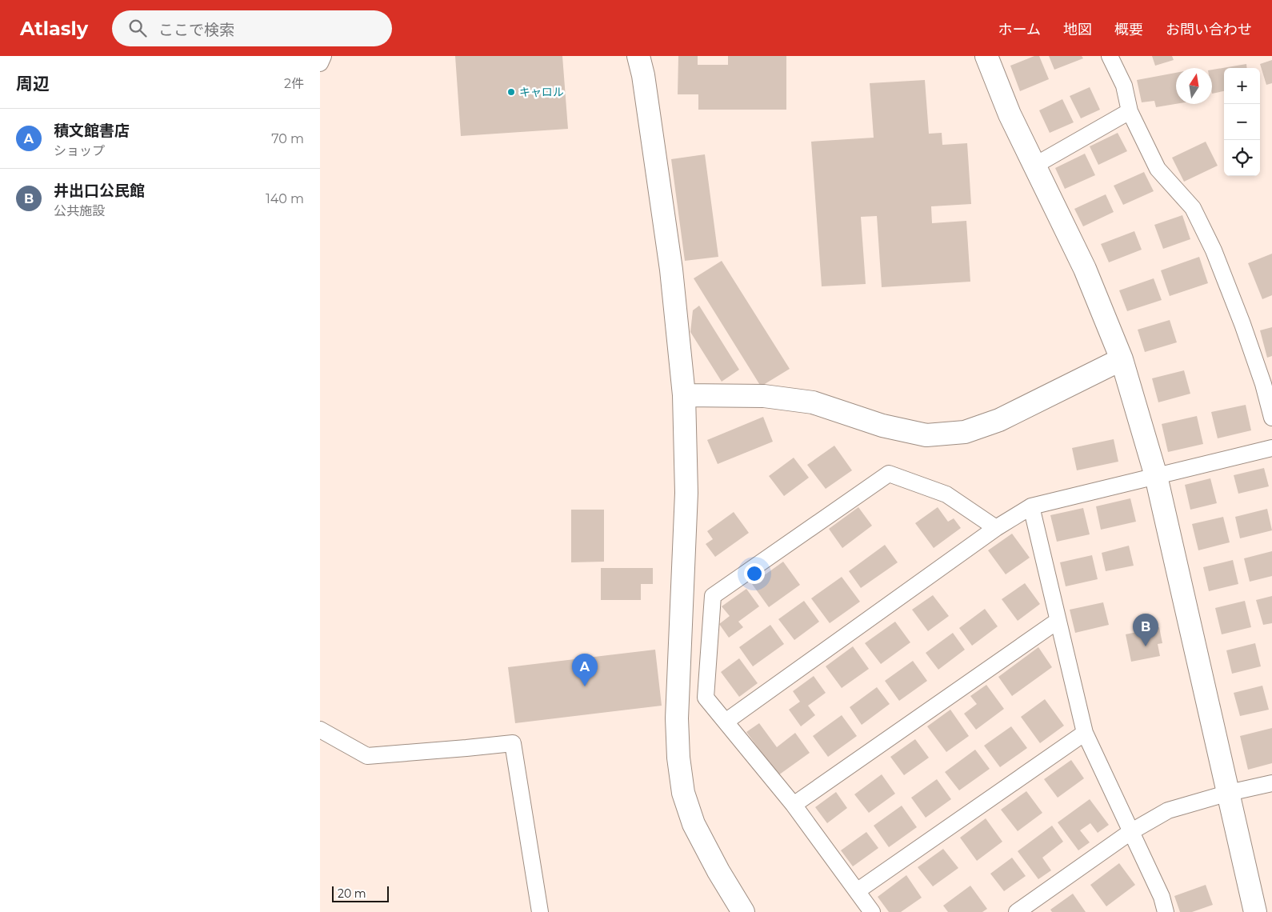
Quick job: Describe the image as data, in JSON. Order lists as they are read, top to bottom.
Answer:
{
  "places": ["キャロル"],
  "scale_bar": "20 m",
  "north": "top",
  "page": {
    "header": "Atlasly",
    "search": "ここで検索",
    "nav": [
      "ホーム",
      "地図",
      "概要",
      "お問い合わせ"
    ],
    "heading": ["周辺", "2件"],
    "map_buttons": ["+", "−"],
    "list": [
      {
        "mark": "A",
        "name": "積文館書店",
        "note": "ショップ",
        "value": "70 m"
      },
      {
        "mark": "B",
        "name": "井出口公民館",
        "note": "公共施設",
        "value": "140 m"
      }
    ],
    "pins": ["B", "A"],
    "scale": "20 m"
  }
}
